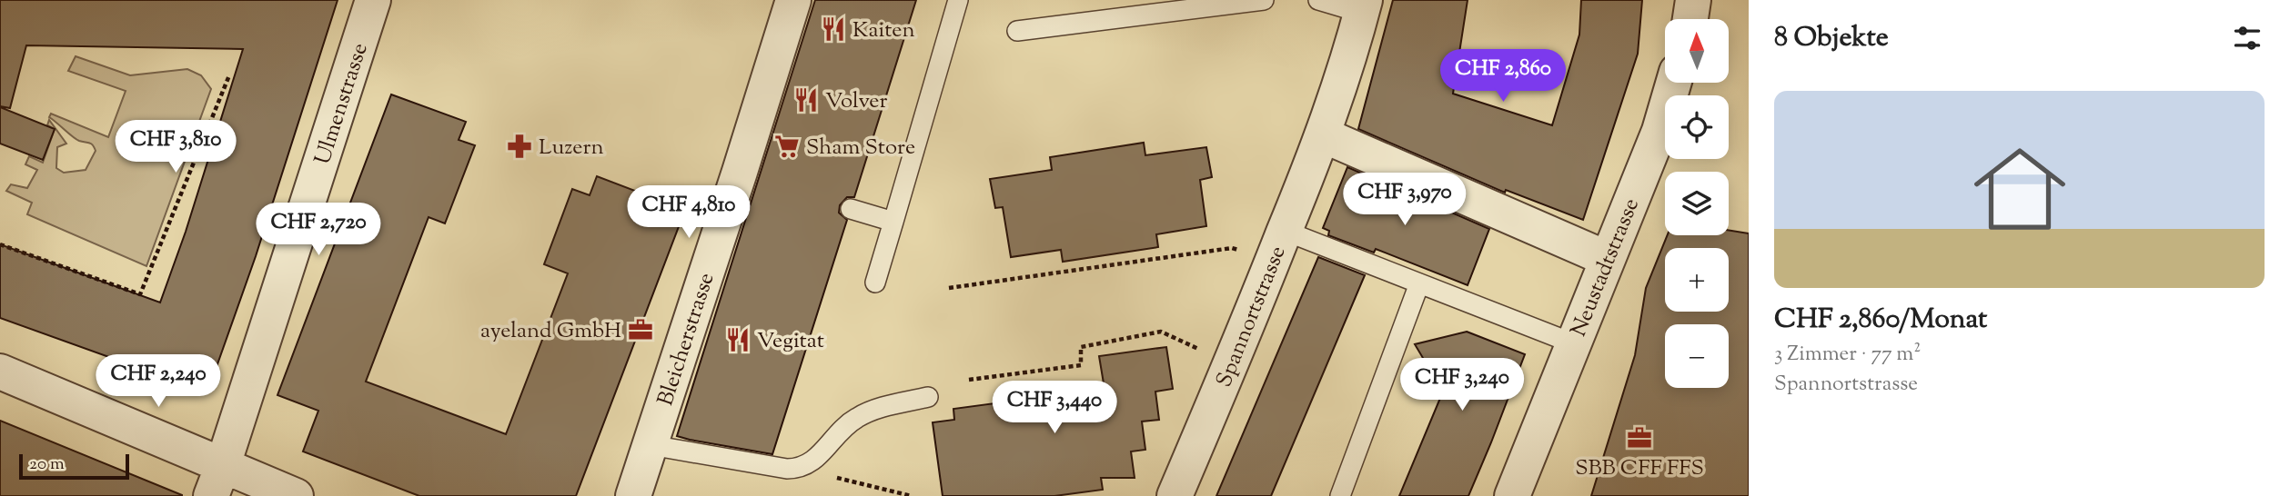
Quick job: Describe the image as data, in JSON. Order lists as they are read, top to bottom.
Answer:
{
  "streets": {
    "street": [
      "Ulmenstrasse",
      "Neustadtstrasse",
      "Spannortstrasse",
      "Bleicherstrasse"
    ]
  },
  "places": {
    "restaurant": ["Kaiten", "Volver", "Vegitat"],
    "pharmacy": ["Luzern"],
    "supermarket": ["Sham Store"],
    "office": ["ayeland GmbH", "SBB CFF FFS"]
  },
  "scale_bar": "20 m",
  "north": "top",
  "page": {
    "heading": "8 Objekte",
    "map_buttons": ["+", "−"],
    "price": [
      "CHF 2,860",
      "CHF 3,810",
      "CHF 3,970",
      "CHF 4,810",
      "CHF 2,720",
      "CHF 2,240",
      "CHF 3,240",
      "CHF 3,440"
    ],
    "list": [
      {
        "name": "CHF 2,860/Monat",
        "note": "3 Zimmer · 77 m² · Spannortstrasse"
      }
    ],
    "scale": "20 m"
  }
}
